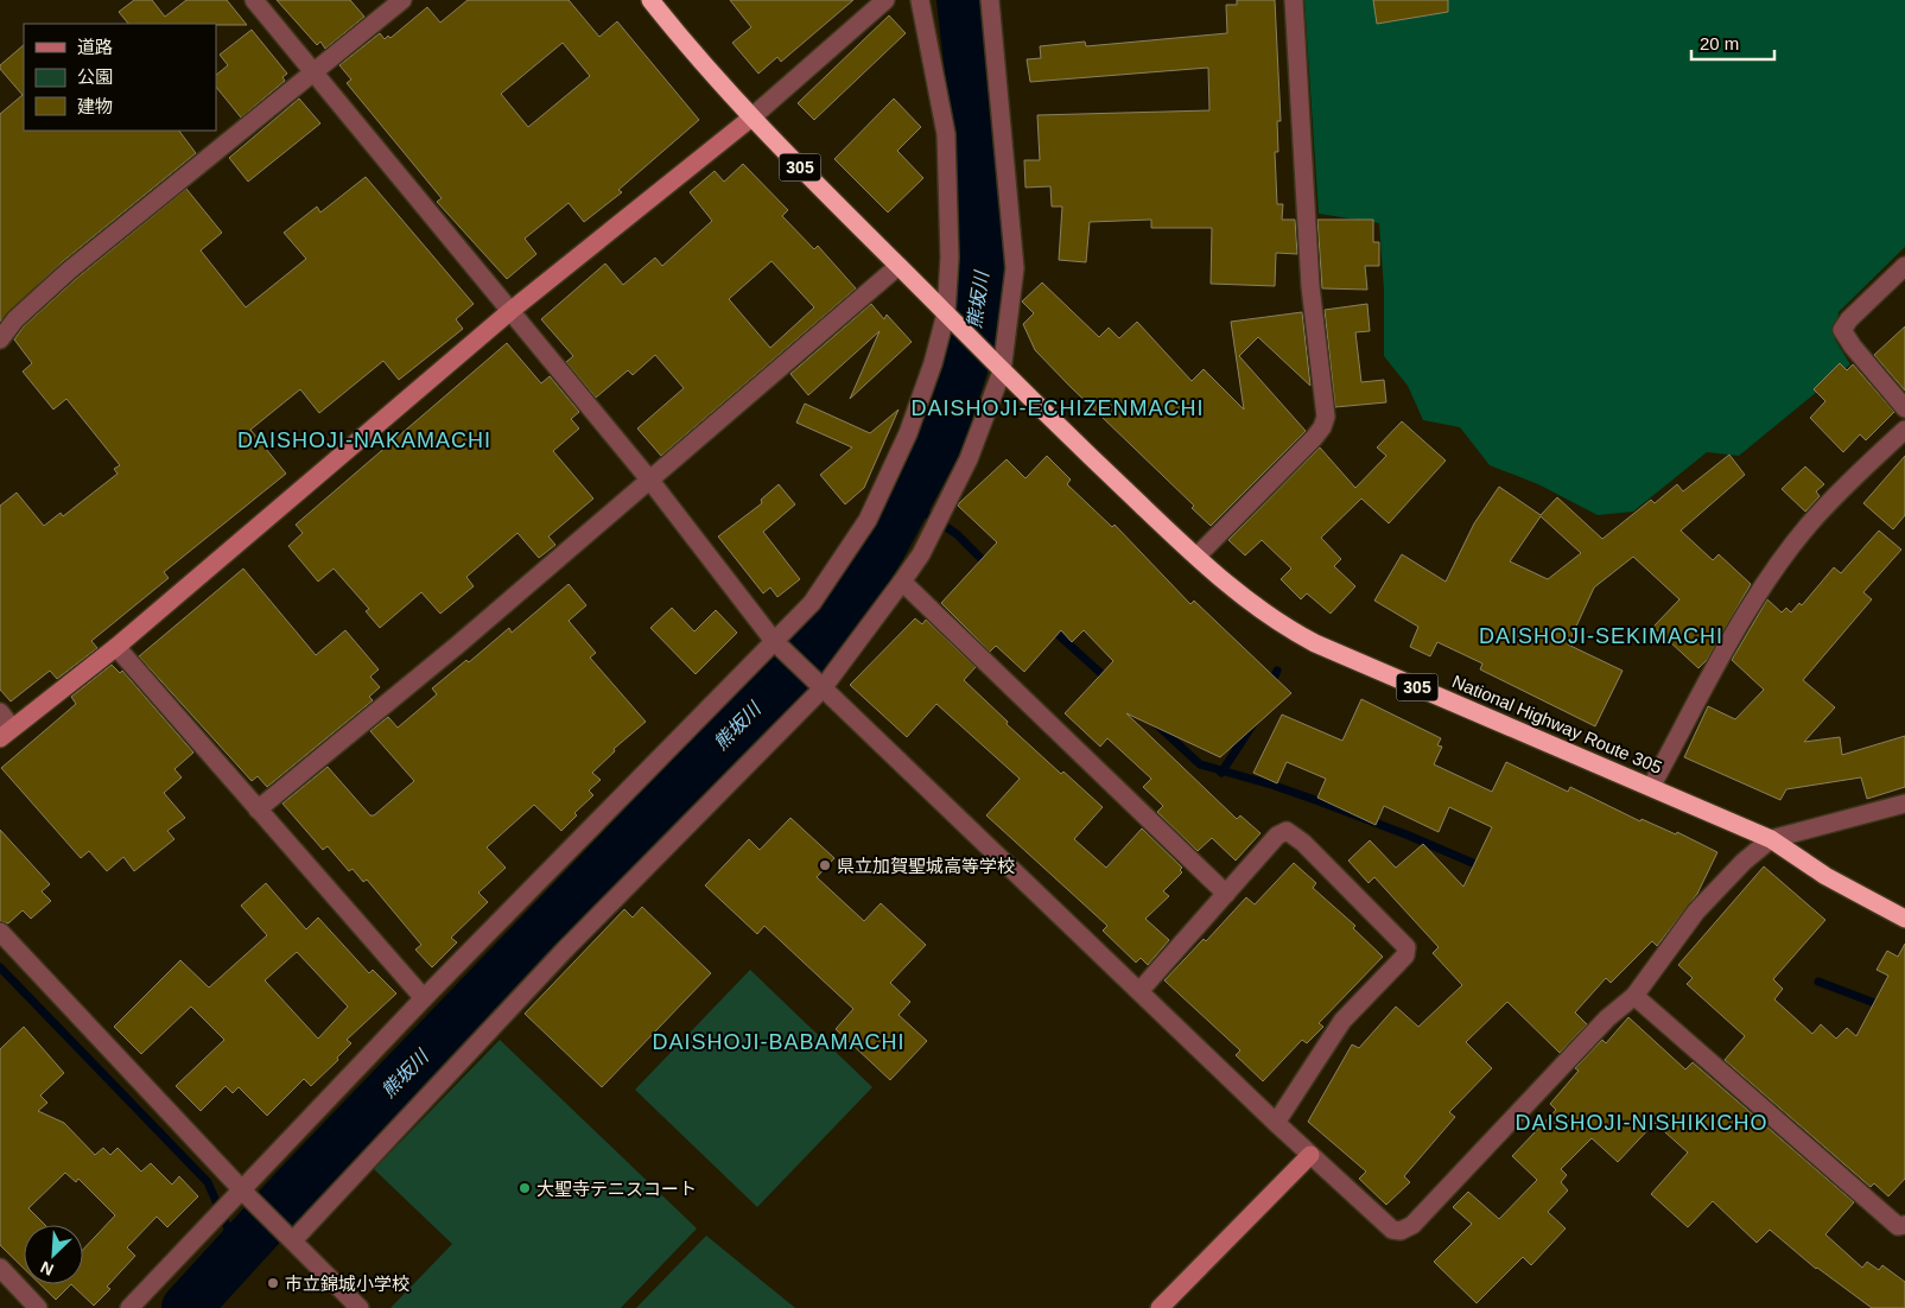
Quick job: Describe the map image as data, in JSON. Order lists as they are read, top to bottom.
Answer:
{
  "streets": {
    "highway": ["305", "National Highway Route 305"]
  },
  "districts": [
    "DAISHOJI-ECHIZENMACHI",
    "DAISHOJI-NAKAMACHI",
    "DAISHOJI-SEKIMACHI",
    "DAISHOJI-BABAMACHI",
    "DAISHOJI-NISHIKICHO"
  ],
  "water": ["熊坂川"],
  "places": ["県立加賀聖城高等学校", "大聖寺テニスコート", "市立錦城小学校"],
  "legend": ["道路", "公園", "建物"],
  "scale_bar": "20 m",
  "north": "bottom left"
}
